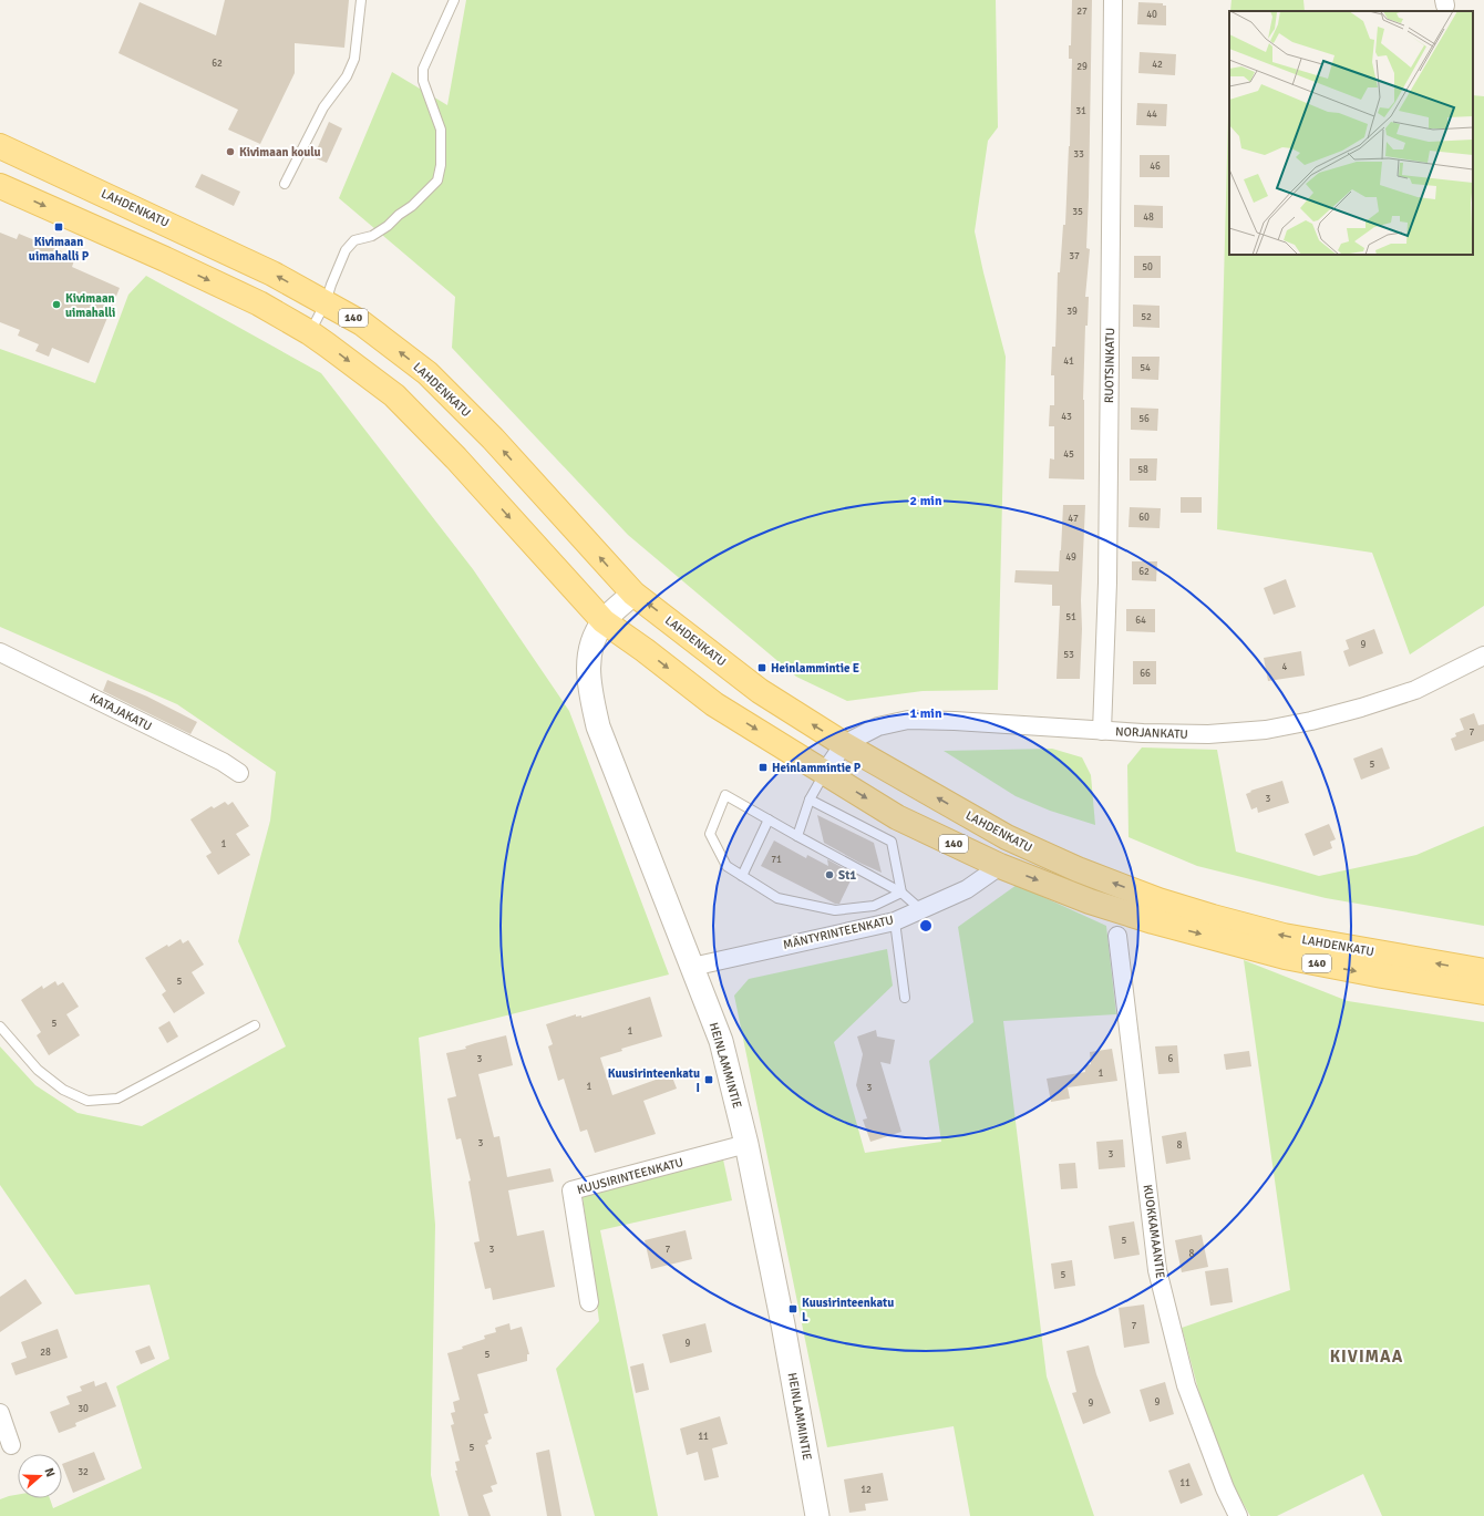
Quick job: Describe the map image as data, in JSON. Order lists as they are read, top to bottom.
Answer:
{
  "streets": {
    "main road": ["LAHDENKATU", "140"],
    "street": [
      "RUOTSINKATU",
      "KATAJAKATU",
      "NORJANKATU",
      "MÄNTYRINTEENKATU",
      "HEINLAMMINTIE",
      "KUUSIRINTEENKATU",
      "KUOKKAMAANTIE"
    ]
  },
  "crossings": [
    ["LAHDENKATU", "NORJANKATU"],
    ["LAHDENKATU", "MÄNTYRINTEENKATU"],
    ["LAHDENKATU", "HEINLAMMINTIE"],
    ["RUOTSINKATU", "NORJANKATU"],
    ["MÄNTYRINTEENKATU", "HEINLAMMINTIE"],
    ["HEINLAMMINTIE", "KUUSIRINTEENKATU"]
  ],
  "districts": ["KIVIMAA"],
  "places": {
    "other": ["Kivimaan koulu", "Kivimaan uimahalli", "St1"],
    "transit": [
      "Kivimaan uimahalli P",
      "Heinlammintie E",
      "Heinlammintie P",
      "Kuusirinteenkatu I",
      "Kuusirinteenkatu L"
    ]
  },
  "house_numbers": [
    "27",
    "40",
    "62",
    "42",
    "29",
    "31",
    "44",
    "33",
    "46",
    "35",
    "48",
    "37",
    "50",
    "39",
    "52",
    "41",
    "54",
    "43",
    "56",
    "45",
    "58",
    "60",
    "47",
    "49",
    "62",
    "51",
    "64",
    "9",
    "53",
    "4",
    "66",
    "7",
    "5",
    "3",
    "1",
    "71",
    "5",
    "5",
    "1",
    "3",
    "6",
    "1",
    "1",
    "3",
    "3",
    "8",
    "3",
    "5",
    "3",
    "7",
    "8",
    "5",
    "7",
    "9",
    "28",
    "5",
    "9",
    "9",
    "30",
    "11",
    "5",
    "32",
    "11",
    "12"
  ],
  "north": "right",
  "rings": ["2 min", "1 min"]
}
